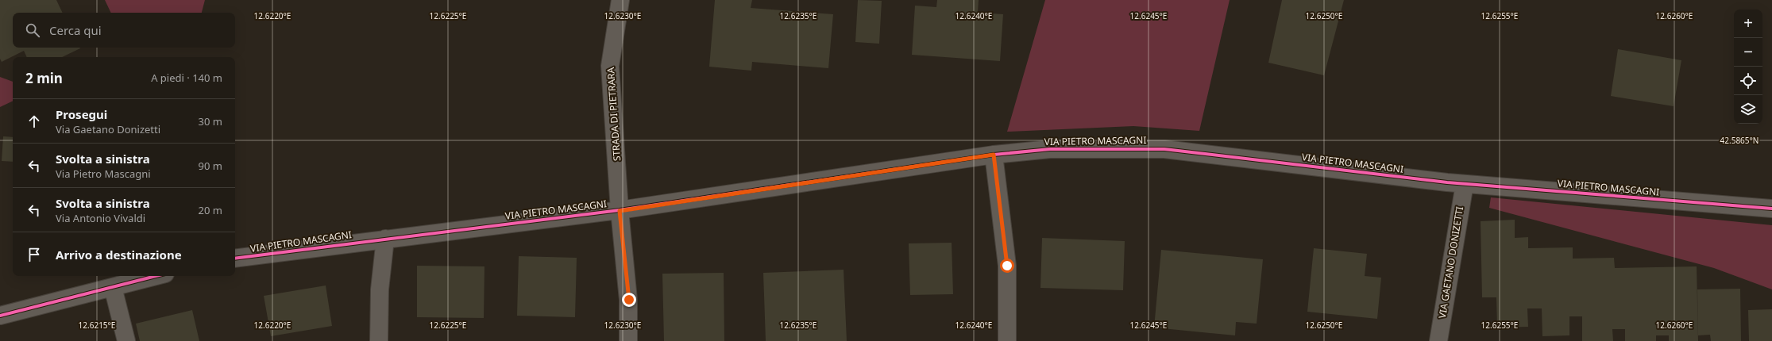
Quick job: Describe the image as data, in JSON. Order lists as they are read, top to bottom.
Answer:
{
  "streets": {
    "street": ["STRADA DI PIETRARA", "VIA PIETRO MASCAGNI", "VIA GAETANO DONIZETTI"]
  },
  "crossings": [
    ["STRADA DI PIETRARA", "VIA PIETRO MASCAGNI"],
    ["VIA PIETRO MASCAGNI", "VIA GAETANO DONIZETTI"]
  ],
  "page": {
    "map_buttons": ["+", "−"],
    "search": "Cerca qui",
    "heading": ["2 min", "A piedi · 140 m"],
    "list": [
      ["Prosegui", "Via Gaetano Donizetti", "30 m"],
      ["Svolta a sinistra", "Via Pietro Mascagni", "90 m"],
      ["Svolta a sinistra", "Via Antonio Vivaldi", "20 m"],
      "Arrivo a destinazione"
    ]
  },
  "coordinates": [
    "12.6220°E",
    "12.6225°E",
    "12.6230°E",
    "12.6235°E",
    "12.6240°E",
    "12.6245°E",
    "12.6250°E",
    "12.6255°E",
    "12.6260°E",
    "42.5865°N",
    "12.6215°E"
  ]
}
